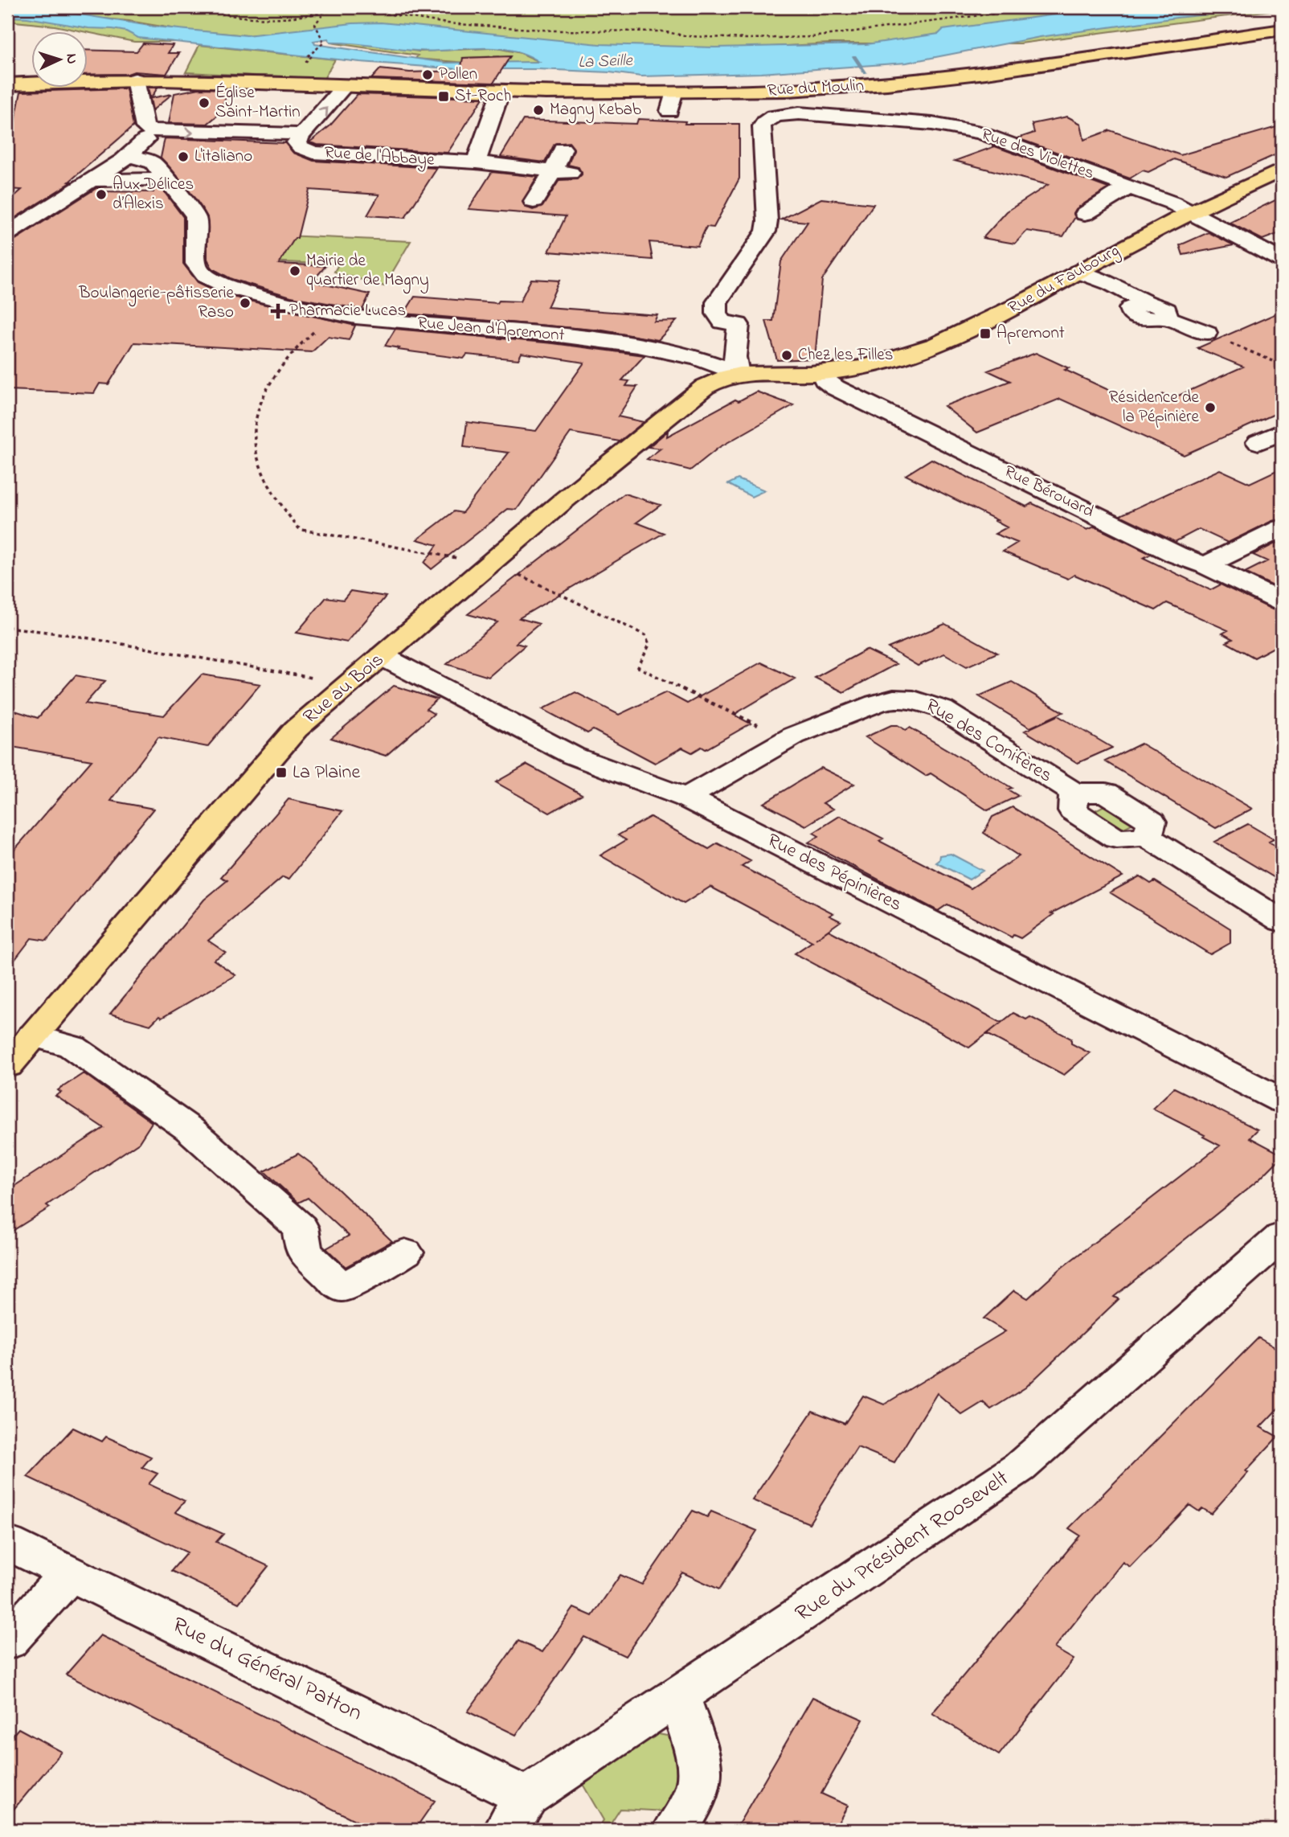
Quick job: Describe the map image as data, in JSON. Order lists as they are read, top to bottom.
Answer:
{
  "streets": {
    "main road": ["Rue du Moulin", "Rue du Faubourg", "Rue au Bois"],
    "street": [
      "Rue des Violettes",
      "Rue de l'Abbaye",
      "Rue Jean d'Apremont",
      "Rue Bérouard",
      "Rue des Conifères",
      "Rue des Pépinières",
      "Rue du Président Roosevelt",
      "Rue du Général Patton"
    ]
  },
  "crossings": [
    ["Rue des Violettes", "Rue du Faubourg"],
    ["Rue des Violettes", "Rue Jean d'Apremont"],
    ["Rue des Violettes", "Rue au Bois"],
    ["Rue du Faubourg", "Rue Jean d'Apremont"],
    ["Rue du Faubourg", "Rue Bérouard"],
    ["Rue du Faubourg", "Rue au Bois"],
    ["Rue Jean d'Apremont", "Rue au Bois"],
    ["Rue au Bois", "Rue des Pépinières"],
    ["Rue des Conifères", "Rue des Pépinières"],
    ["Rue du Président Roosevelt", "Rue du Général Patton"]
  ],
  "water": ["La Seille"],
  "places": {
    "other": [
      "Pollen",
      "Église Saint-Martin",
      "Magny Kebab",
      "L'italiano",
      "Aux Délices d’Alexis",
      "Mairie de quartier de Magny",
      "Boulangerie-pâtisserie Raso",
      "Chez les Filles",
      "Résidence de la Pépinière"
    ],
    "transit": ["St-Roch", "Apremont", "La Plaine"],
    "health": ["Pharmacie Lucas"]
  },
  "north": "right"
}
